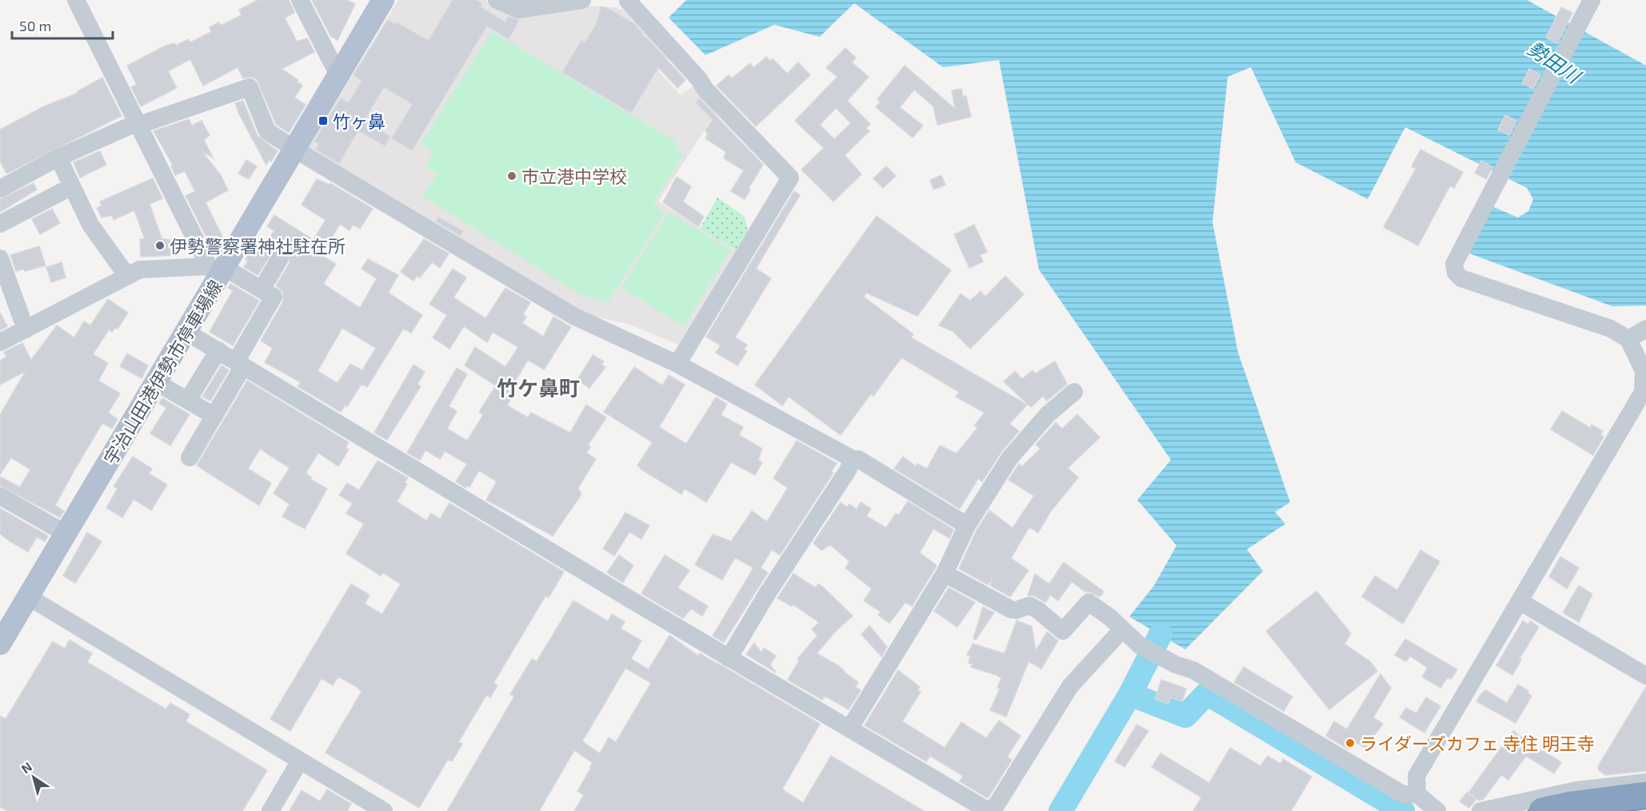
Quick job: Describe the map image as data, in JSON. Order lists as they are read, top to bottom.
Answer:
{
  "streets": {
    "main road": ["宇治山田港伊勢市停車場線"]
  },
  "districts": ["竹ケ鼻町"],
  "water": ["勢田川"],
  "places": {
    "transit": ["竹ヶ鼻"],
    "other": ["市立港中学校", "伊勢警察署神社駐在所", "ライダーズカフェ 寺住 明王寺"]
  },
  "scale_bar": "50 m",
  "north": "top left"
}
